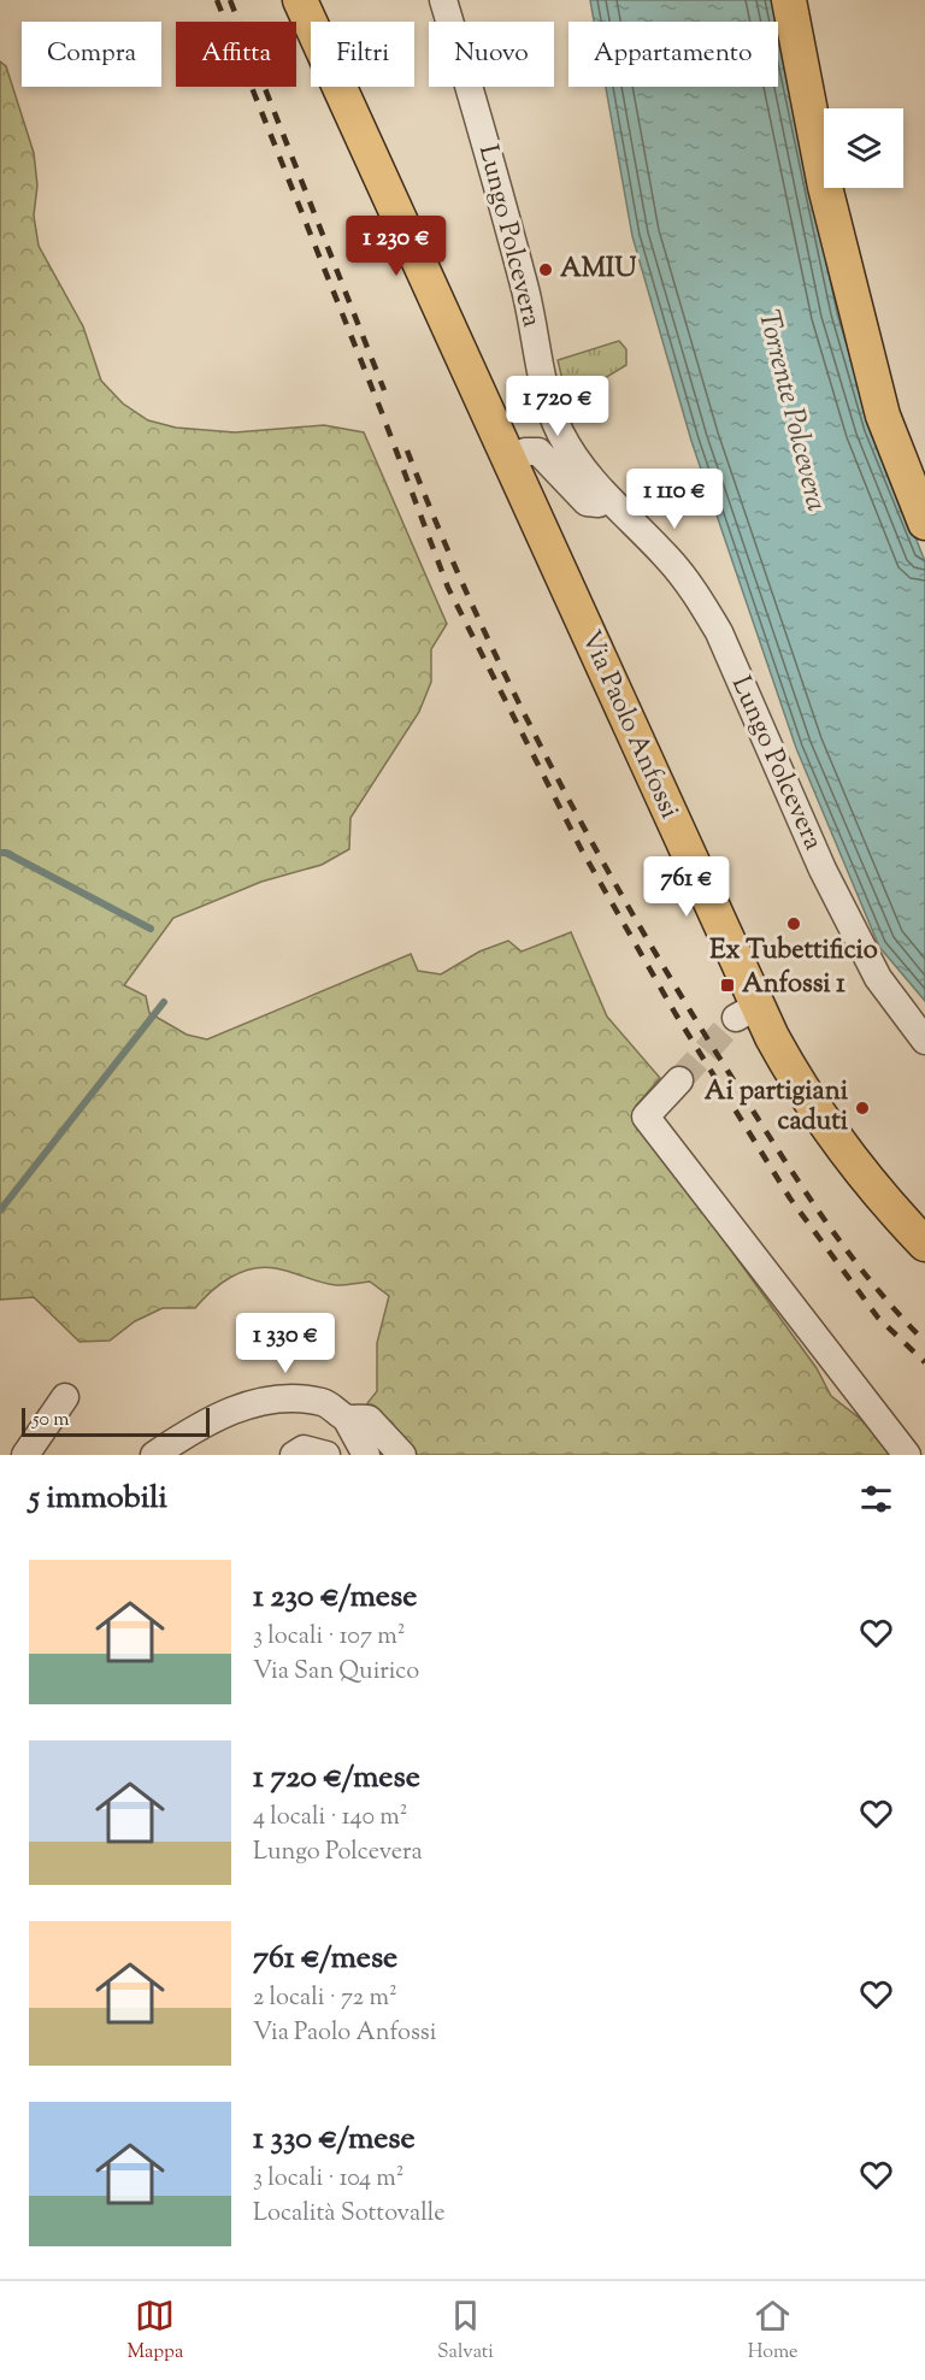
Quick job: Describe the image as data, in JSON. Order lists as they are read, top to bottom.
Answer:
{
  "streets": {
    "main road": ["Via Paolo Anfossi"],
    "street": ["Lungo Polcevera"]
  },
  "water": ["Torrente Polcevera"],
  "places": {
    "other": ["AMIU", "Ex Tubettificio", "Ai partigiani caduti"],
    "transit": ["Anfossi 1"]
  },
  "scale_bar": "50 m",
  "page": {
    "chip": [
      "Compra",
      "Affitta",
      "Filtri",
      "Nuovo",
      "Appartamento"
    ],
    "price": [
      "1 230 €",
      "1 720 €",
      "1 110 €",
      "761 €",
      "1 330 €"
    ],
    "scale": "50 m",
    "heading": "5 immobili",
    "list": [
      {
        "name": "1 230 €/mese",
        "note": "3 locali · 107 m² · Via San Quirico"
      },
      {
        "name": "1 720 €/mese",
        "note": "4 locali · 140 m² · Lungo Polcevera"
      },
      {
        "name": "761 €/mese",
        "note": "2 locali · 72 m² · Via Paolo Anfossi"
      },
      {
        "name": "1 330 €/mese",
        "note": "3 locali · 104 m² · Località Sottovalle"
      }
    ],
    "tabs": ["Mappa", "Salvati", "Home"]
  }
}
